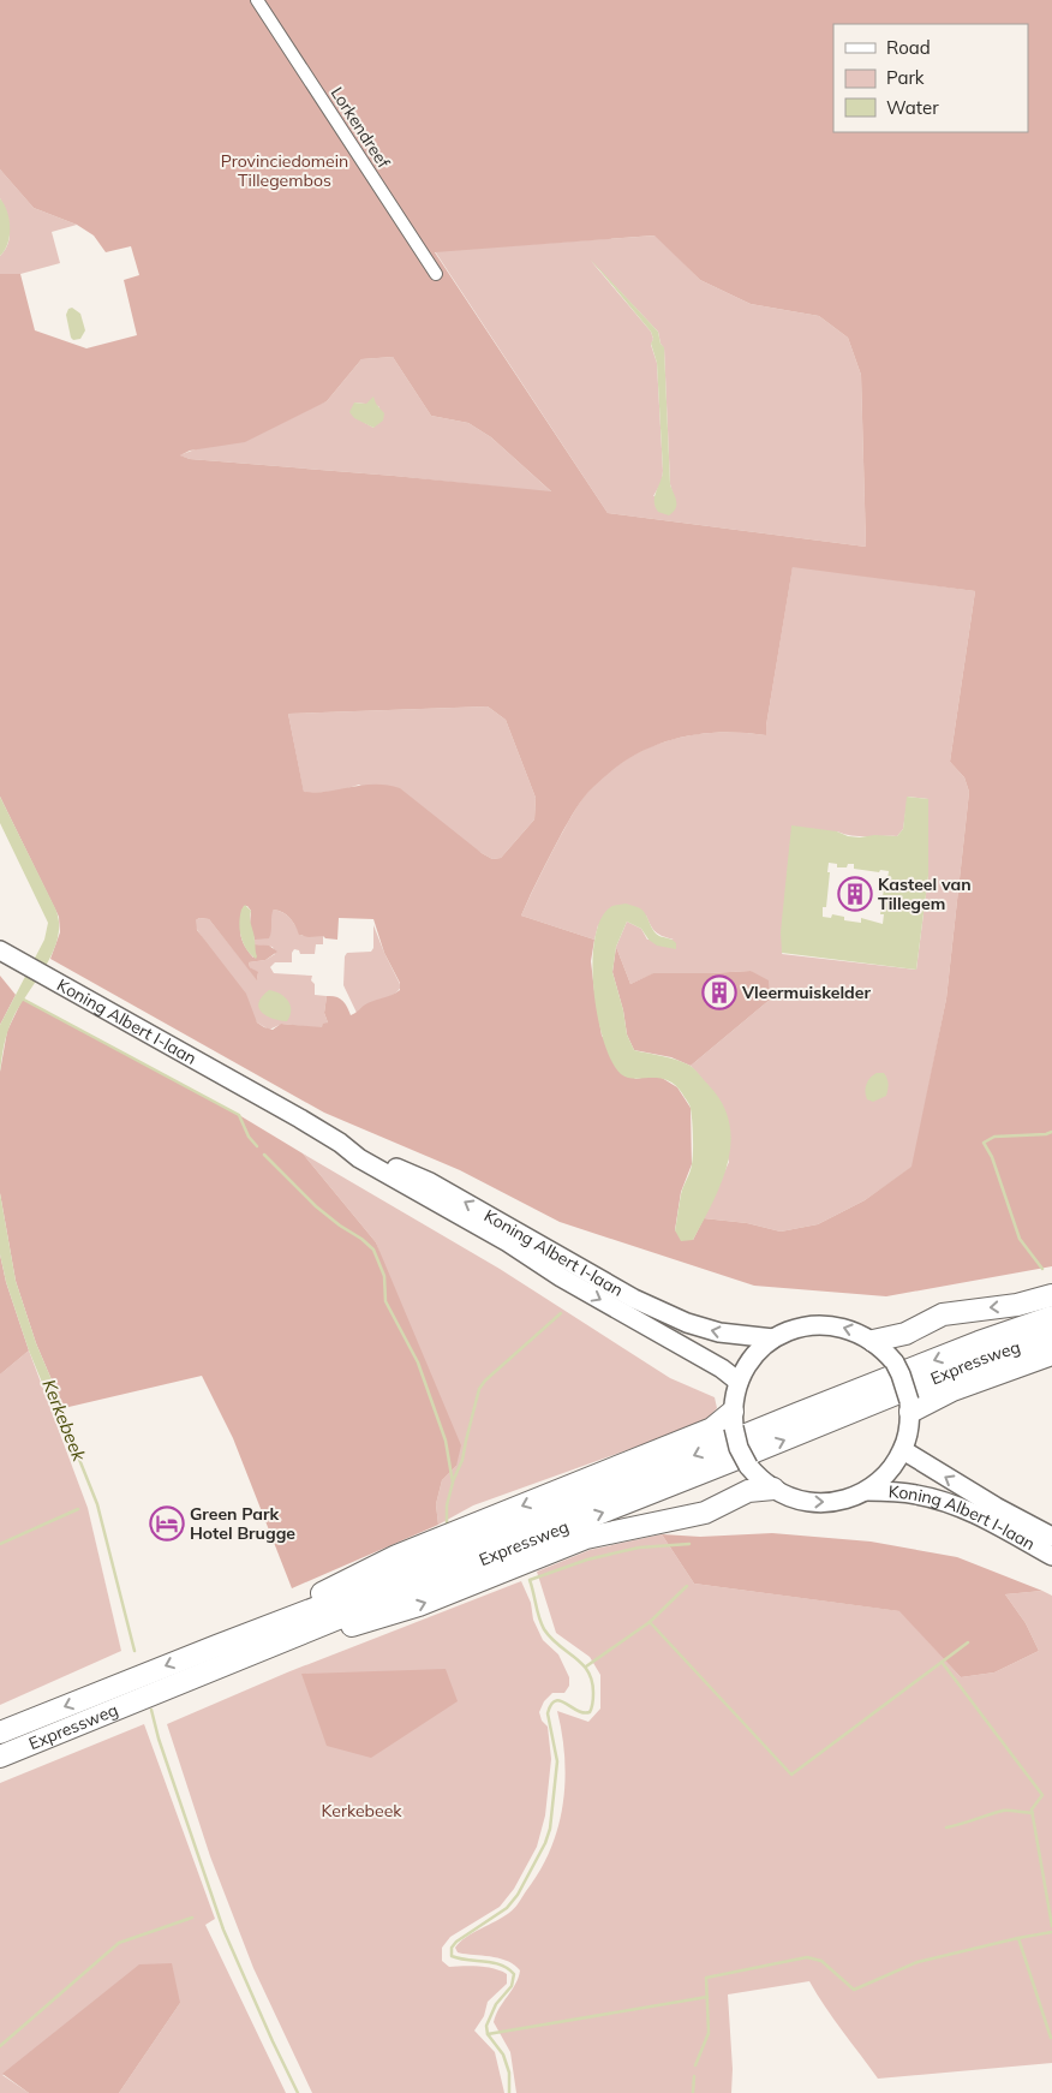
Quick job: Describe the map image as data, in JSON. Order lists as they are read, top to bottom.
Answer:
{
  "streets": {
    "highway": ["Expressweg"],
    "main road": ["Koning Albert I-laan"],
    "street": ["Lorkendreef"]
  },
  "water": ["Kerkebeek"],
  "parks": ["Provinciedomein Tillegembos", "Kerkebeek"],
  "places": {
    "building": ["Kasteel van Tillegem", "Vleermuiskelder"],
    "hotel": ["Green Park Hotel Brugge"]
  },
  "legend": ["Road", "Park", "Water"]
}
